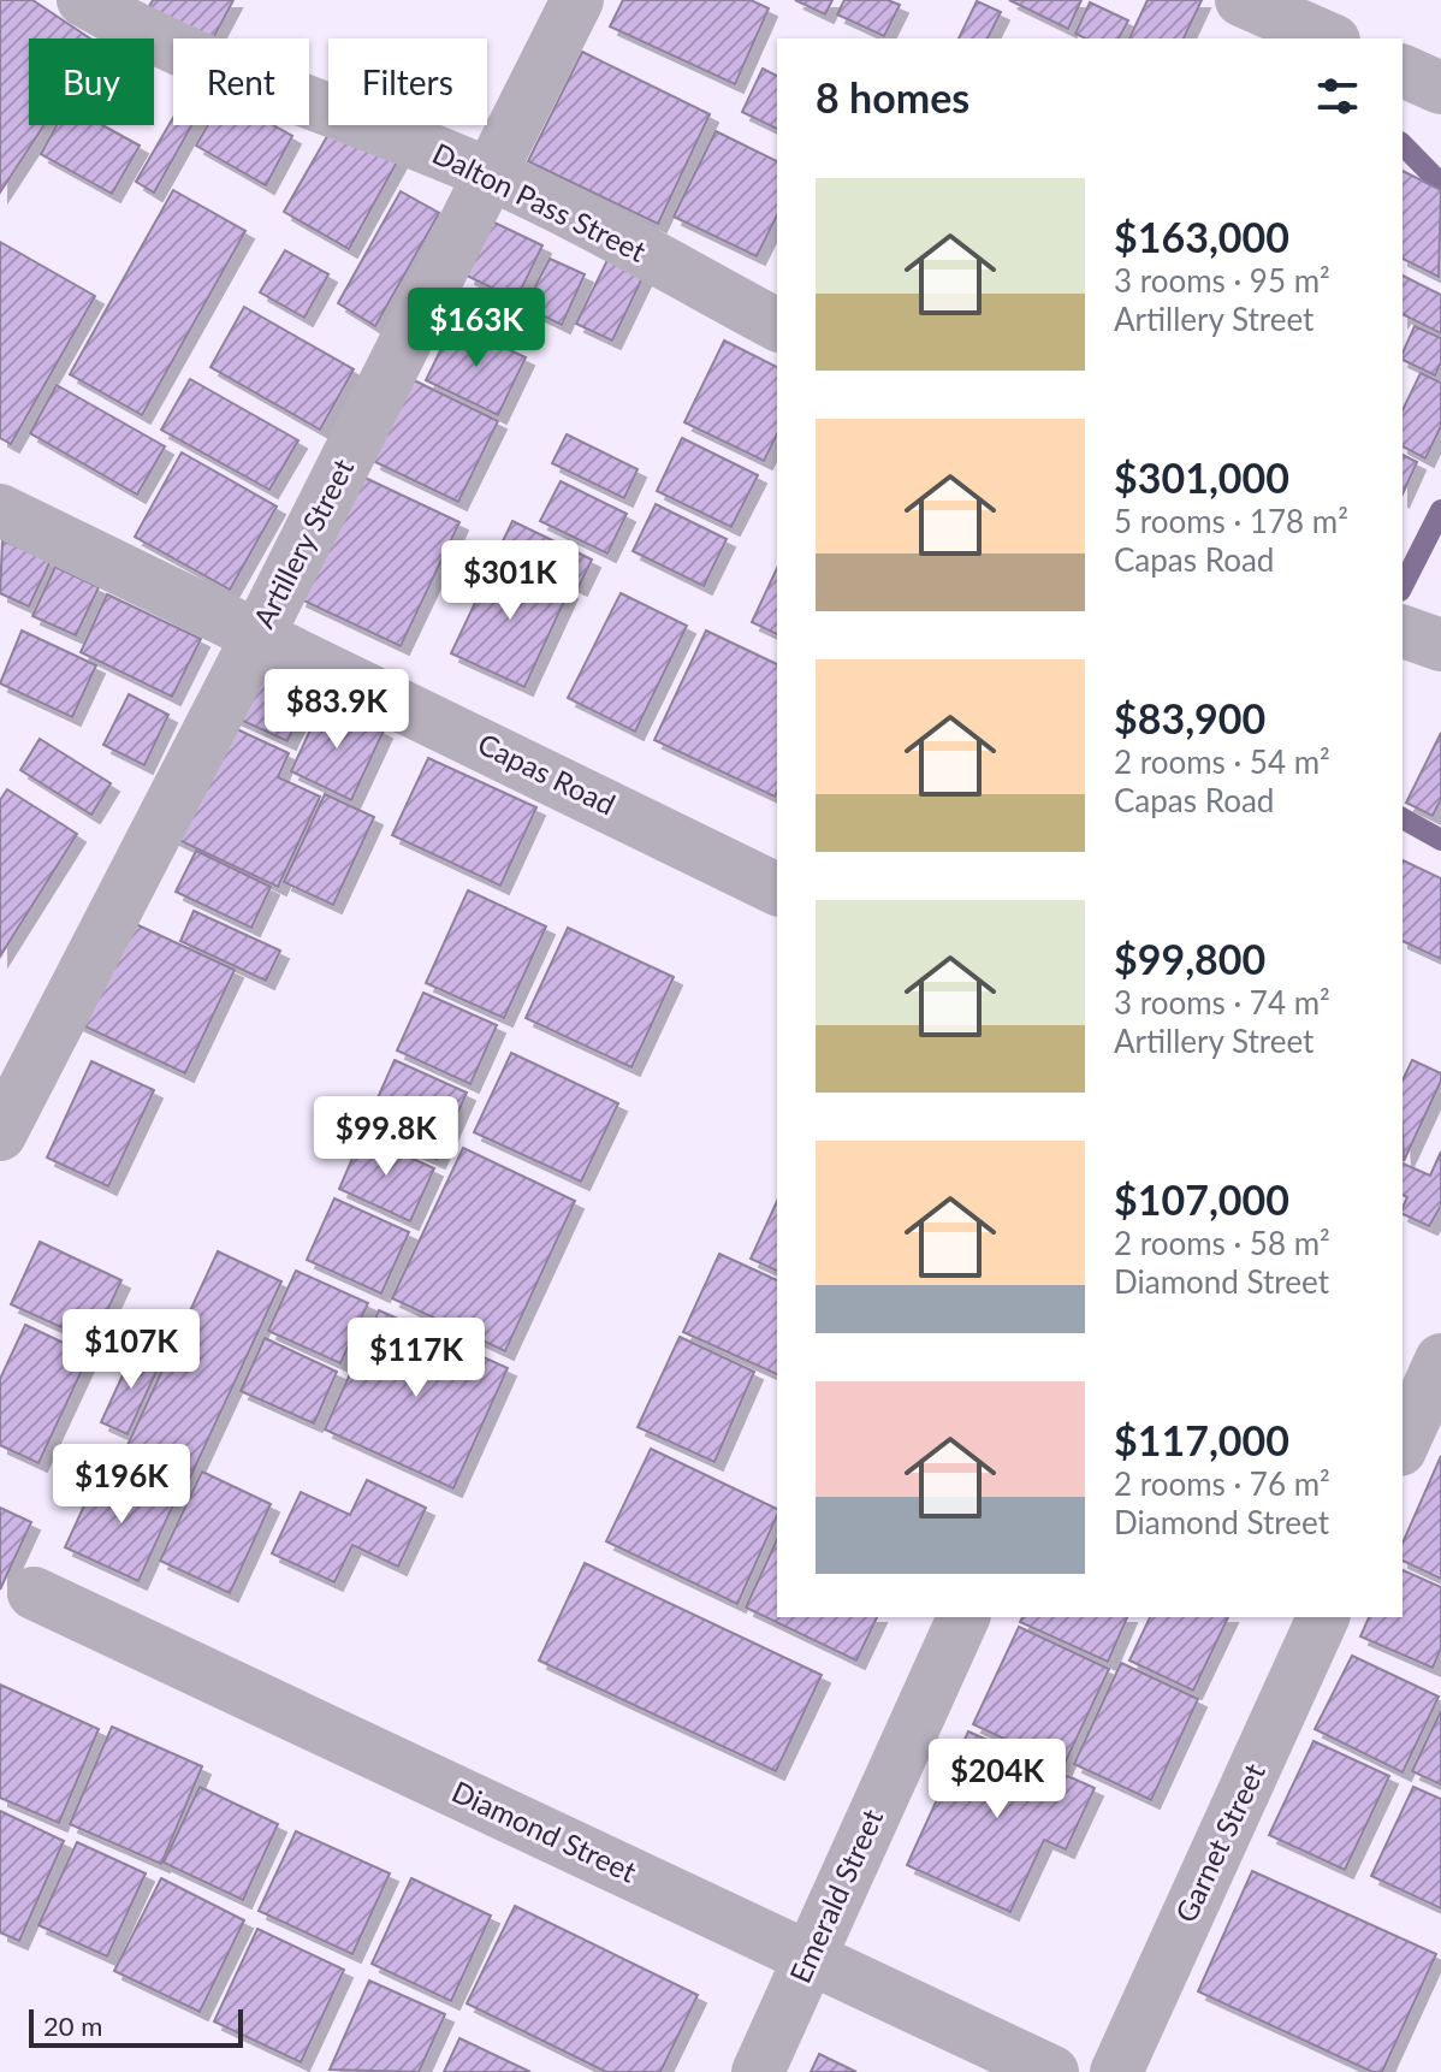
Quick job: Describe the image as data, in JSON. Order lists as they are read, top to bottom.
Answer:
{
  "streets": {
    "street": [
      "Dalton Pass Street",
      "Artillery Street",
      "Capas Road",
      "Diamond Street",
      "Garnet Street",
      "Emerald Street"
    ]
  },
  "crossings": [
    ["Dalton Pass Street", "Artillery Street"],
    ["Artillery Street", "Capas Road"],
    ["Diamond Street", "Emerald Street"]
  ],
  "scale_bar": "20 m",
  "page": {
    "chip": ["Buy", "Rent", "Filters"],
    "heading": "8 homes",
    "list": [
      {
        "name": "$163,000",
        "note": "3 rooms · 95 m² · Artillery Street"
      },
      {
        "name": "$301,000",
        "note": "5 rooms · 178 m² · Capas Road"
      },
      {
        "name": "$83,900",
        "note": "2 rooms · 54 m² · Capas Road"
      },
      {
        "name": "$99,800",
        "note": "3 rooms · 74 m² · Artillery Street"
      },
      {
        "name": "$107,000",
        "note": "2 rooms · 58 m² · Diamond Street"
      },
      {
        "name": "$117,000",
        "note": "2 rooms · 76 m² · Diamond Street"
      }
    ],
    "price": [
      "$163K",
      "$301K",
      "$83.9K",
      "$99.8K",
      "$107K",
      "$117K",
      "$196K",
      "$204K"
    ],
    "scale": "20 m"
  }
}
